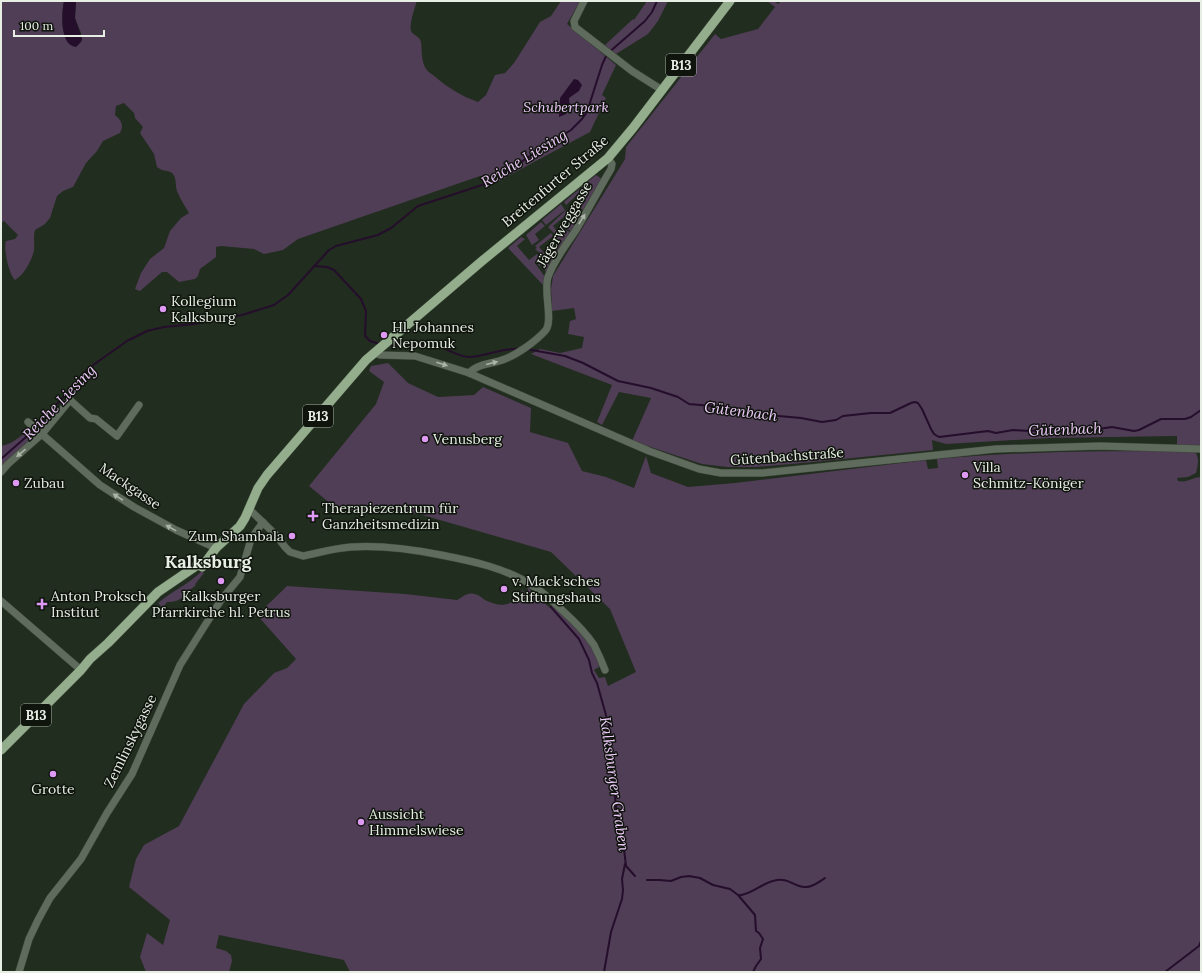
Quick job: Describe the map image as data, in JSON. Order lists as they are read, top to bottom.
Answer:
{
  "streets": {
    "main road": ["B13", "Breitenfurter Straße"],
    "street": [
      "Jägerweggasse",
      "Gütenbachstraße",
      "Mackgasse",
      "Zemlinskygasse"
    ]
  },
  "crossings": [
    ["B13", "Breitenfurter Straße"],
    ["B13", "Gütenbachstraße"],
    ["B13", "Mackgasse"],
    ["Breitenfurter Straße", "Jägerweggasse"],
    ["Breitenfurter Straße", "Gütenbachstraße"],
    ["Jägerweggasse", "Gütenbachstraße"]
  ],
  "one_way": ["Jägerweggasse", "Mackgasse"],
  "districts": ["Kalksburg"],
  "water": ["Reiche Liesing", "Gütenbach", "Kalksburger Graben"],
  "parks": ["Schubertpark"],
  "places": {
    "other": [
      "Kollegium Kalksburg",
      "Hl. Johannes Nepomuk",
      "Venusberg",
      "Villa Schmitz-Königer",
      "Zubau",
      "Zum Shambala",
      "Kalksburger Pfarrkirche hl. Petrus",
      "v. Mack'sches Stiftungshaus",
      "Grotte",
      "Aussicht Himmelswiese"
    ],
    "health": ["Therapiezentrum für Ganzheitsmedizin", "Anton Proksch Institut"]
  },
  "scale_bar": "100 m"
}
